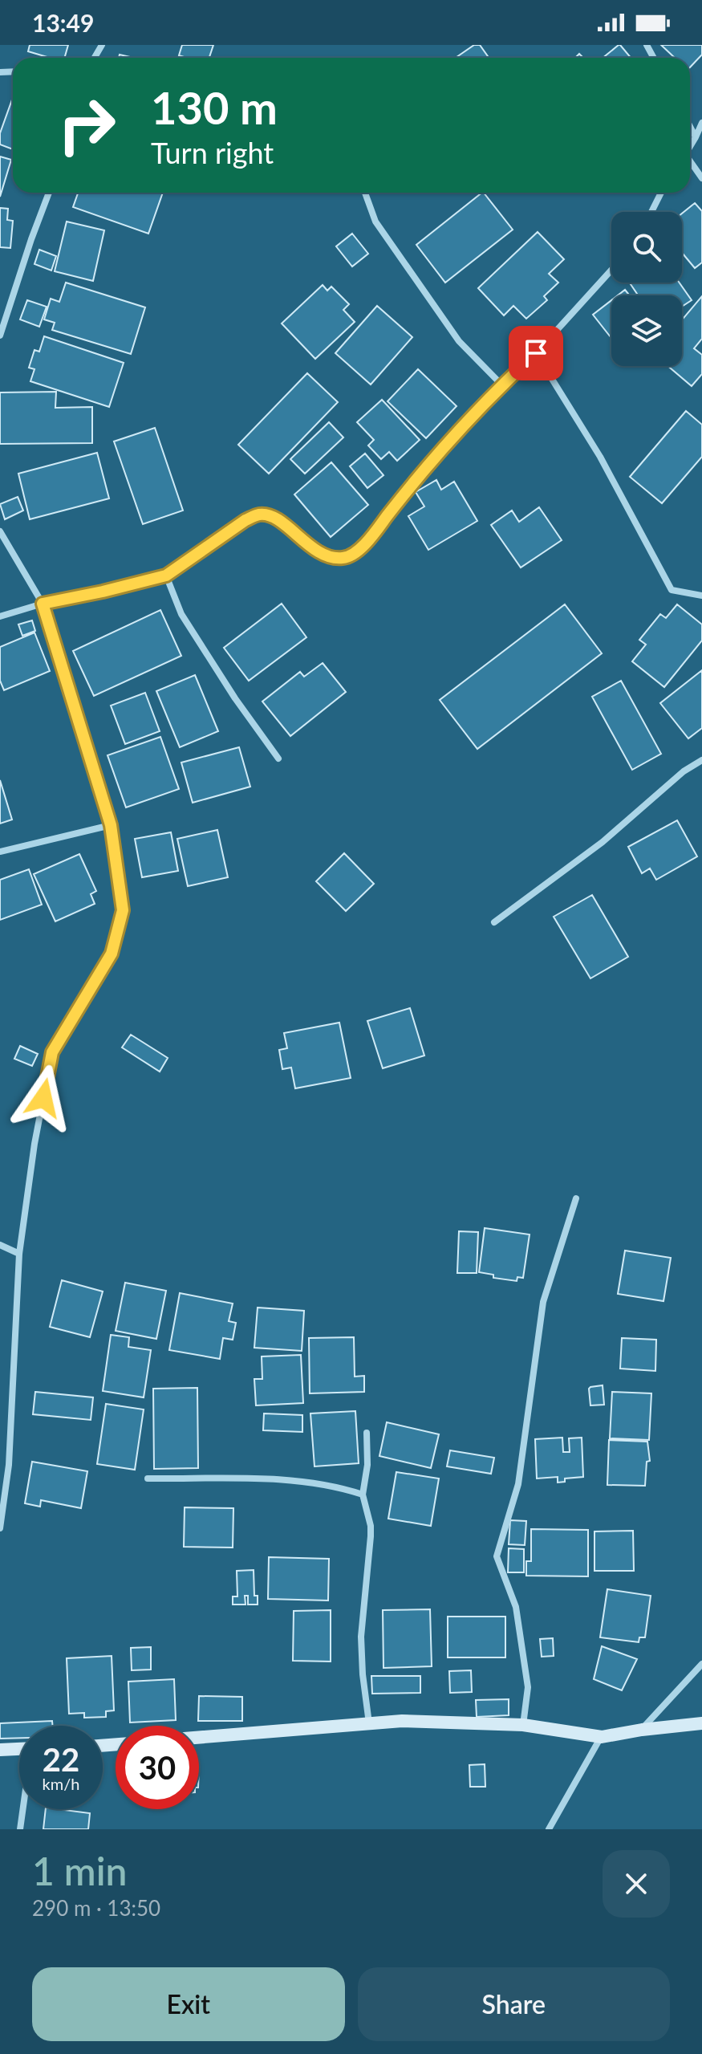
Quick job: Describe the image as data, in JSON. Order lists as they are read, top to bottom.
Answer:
{
  "page": {
    "status": "13:49",
    "turn": ["130 m", "Turn right"],
    "speed": "22 km/h",
    "limit": "30",
    "heading": ["1 min", "290 m · 13:50"],
    "buttons": ["Exit", "Share"]
  }
}
